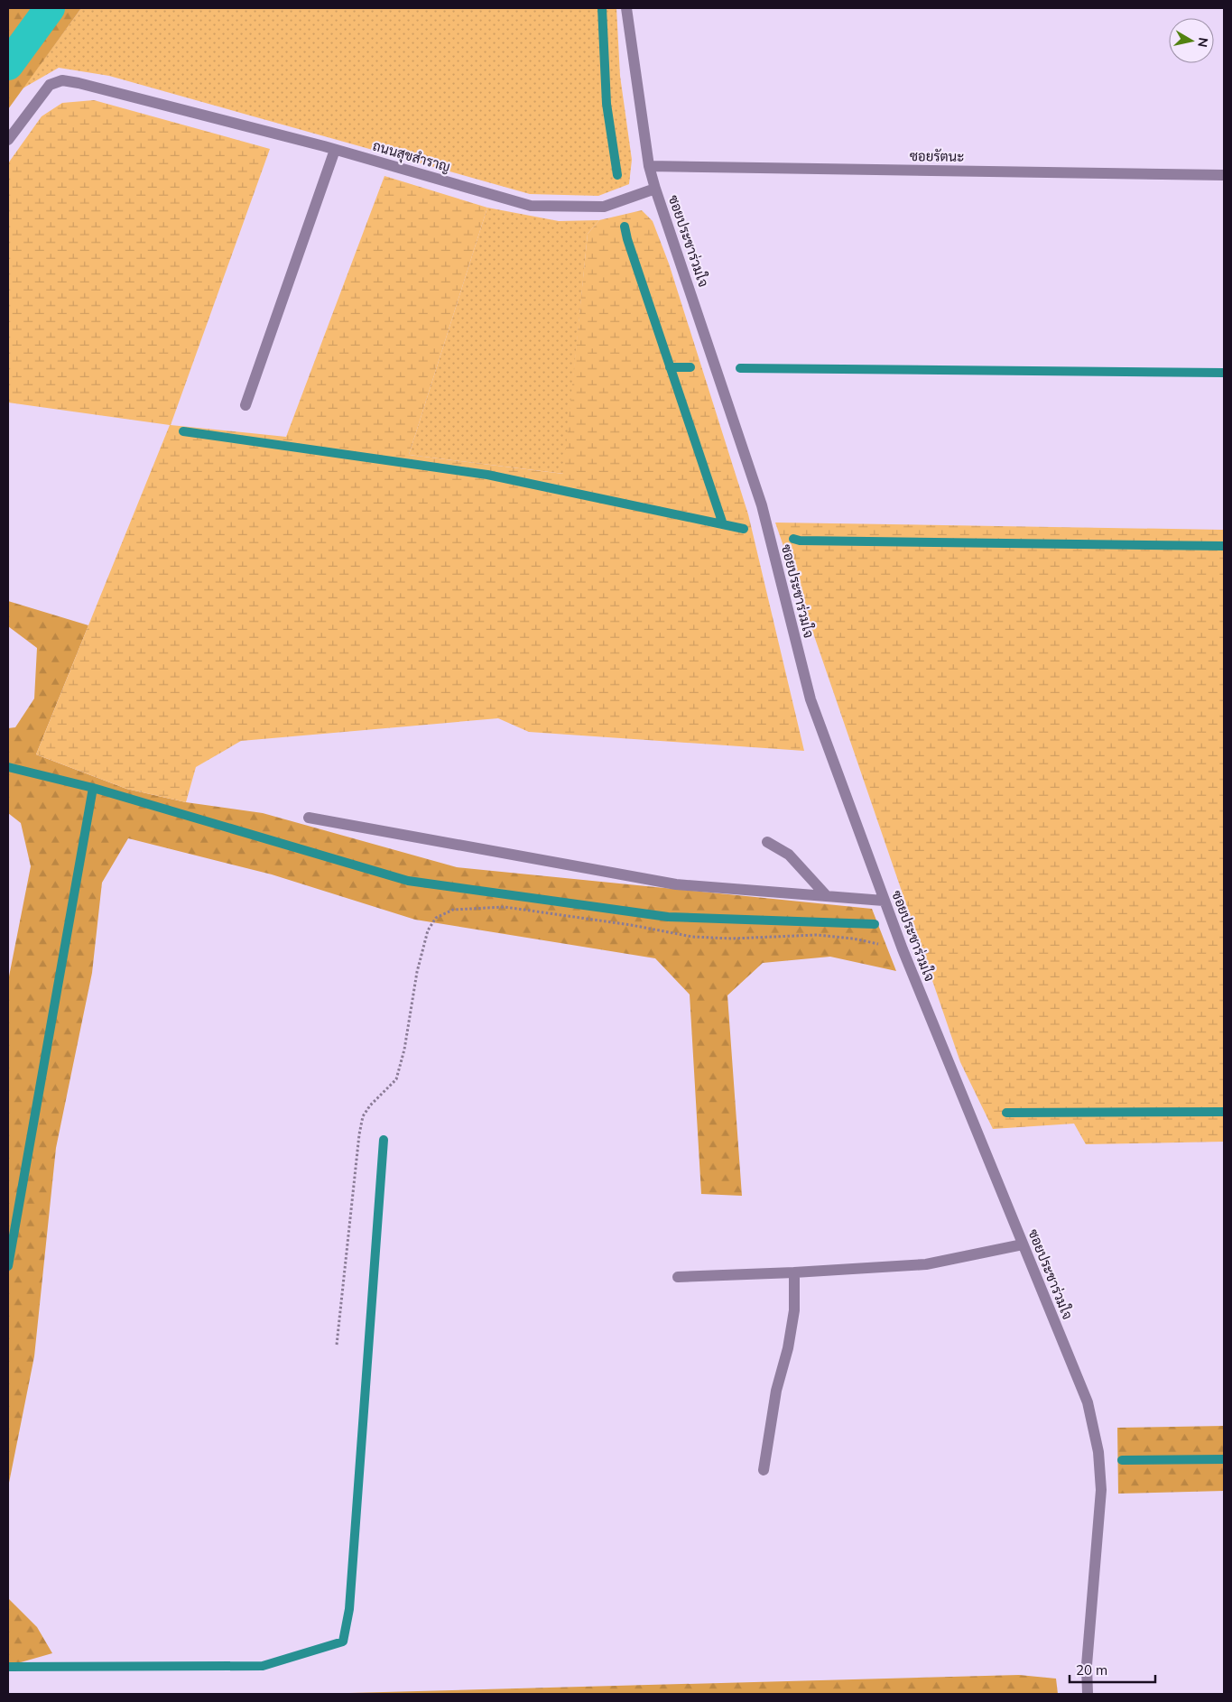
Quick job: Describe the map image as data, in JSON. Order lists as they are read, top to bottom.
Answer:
{
  "streets": {
    "street": ["ถนนสุขสำราญ", "ซอยรัตนะ", "ซอยประชาร่วมใจ"]
  },
  "crossings": [
    ["ถนนสุขสำราญ", "ซอยประชาร่วมใจ"]
  ],
  "scale_bar": "20 m",
  "north": "right"
}
